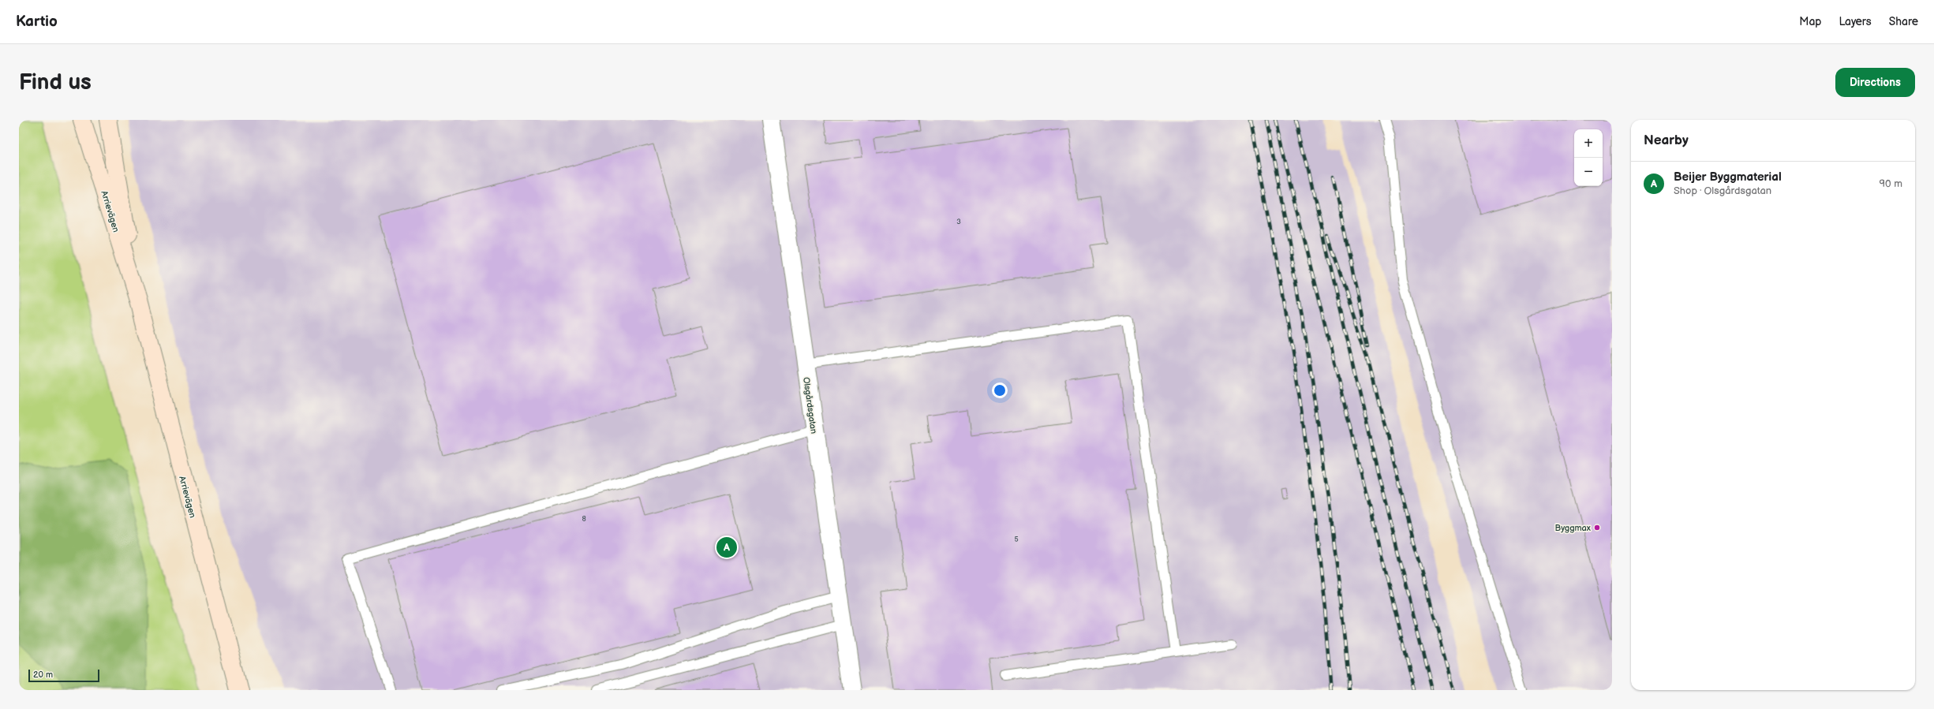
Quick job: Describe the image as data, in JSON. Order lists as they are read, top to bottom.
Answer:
{
  "streets": {
    "main road": ["Arrievägen"],
    "street": ["Olsgårdsgatan"]
  },
  "places": ["Byggmax"],
  "house_numbers": ["3", "8", "5"],
  "scale_bar": "20 m",
  "page": {
    "header": "Kartio",
    "nav": ["Map", "Layers", "Share"],
    "buttons": "Directions",
    "title": "Find us",
    "heading": "Nearby",
    "map_buttons": ["+", "−"],
    "list": [
      {
        "mark": "A",
        "name": "Beijer Byggmaterial",
        "note": "Shop · Olsgårdsgatan",
        "value": "90 m"
      }
    ],
    "pins": "A",
    "scale": "20 m"
  }
}
